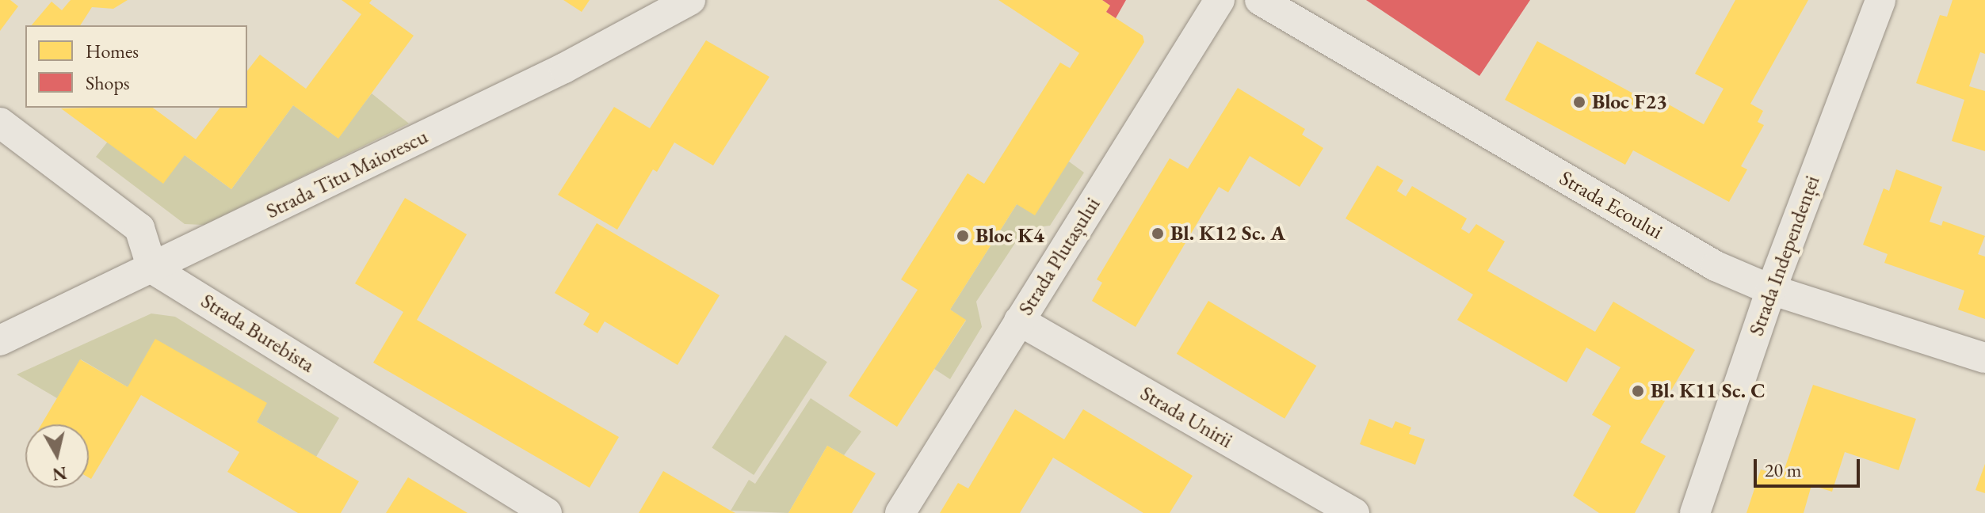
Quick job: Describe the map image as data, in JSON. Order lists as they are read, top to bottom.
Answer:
{
  "streets": {
    "street": [
      "Strada Titu Maiorescu",
      "Strada Ecoului",
      "Strada Independenței",
      "Strada Plutașului",
      "Strada Burebista",
      "Strada Unirii"
    ]
  },
  "crossings": [
    ["Strada Titu Maiorescu", "Strada Burebista"],
    ["Strada Ecoului", "Strada Independenței"],
    ["Strada Plutașului", "Strada Unirii"]
  ],
  "places": [
    "Bloc F23",
    "Bl. K12 Sc. A",
    "Bloc K4",
    "Bl. K11 Sc. C"
  ],
  "legend": ["Homes", "Shops"],
  "scale_bar": "20 m",
  "north": "bottom"
}
